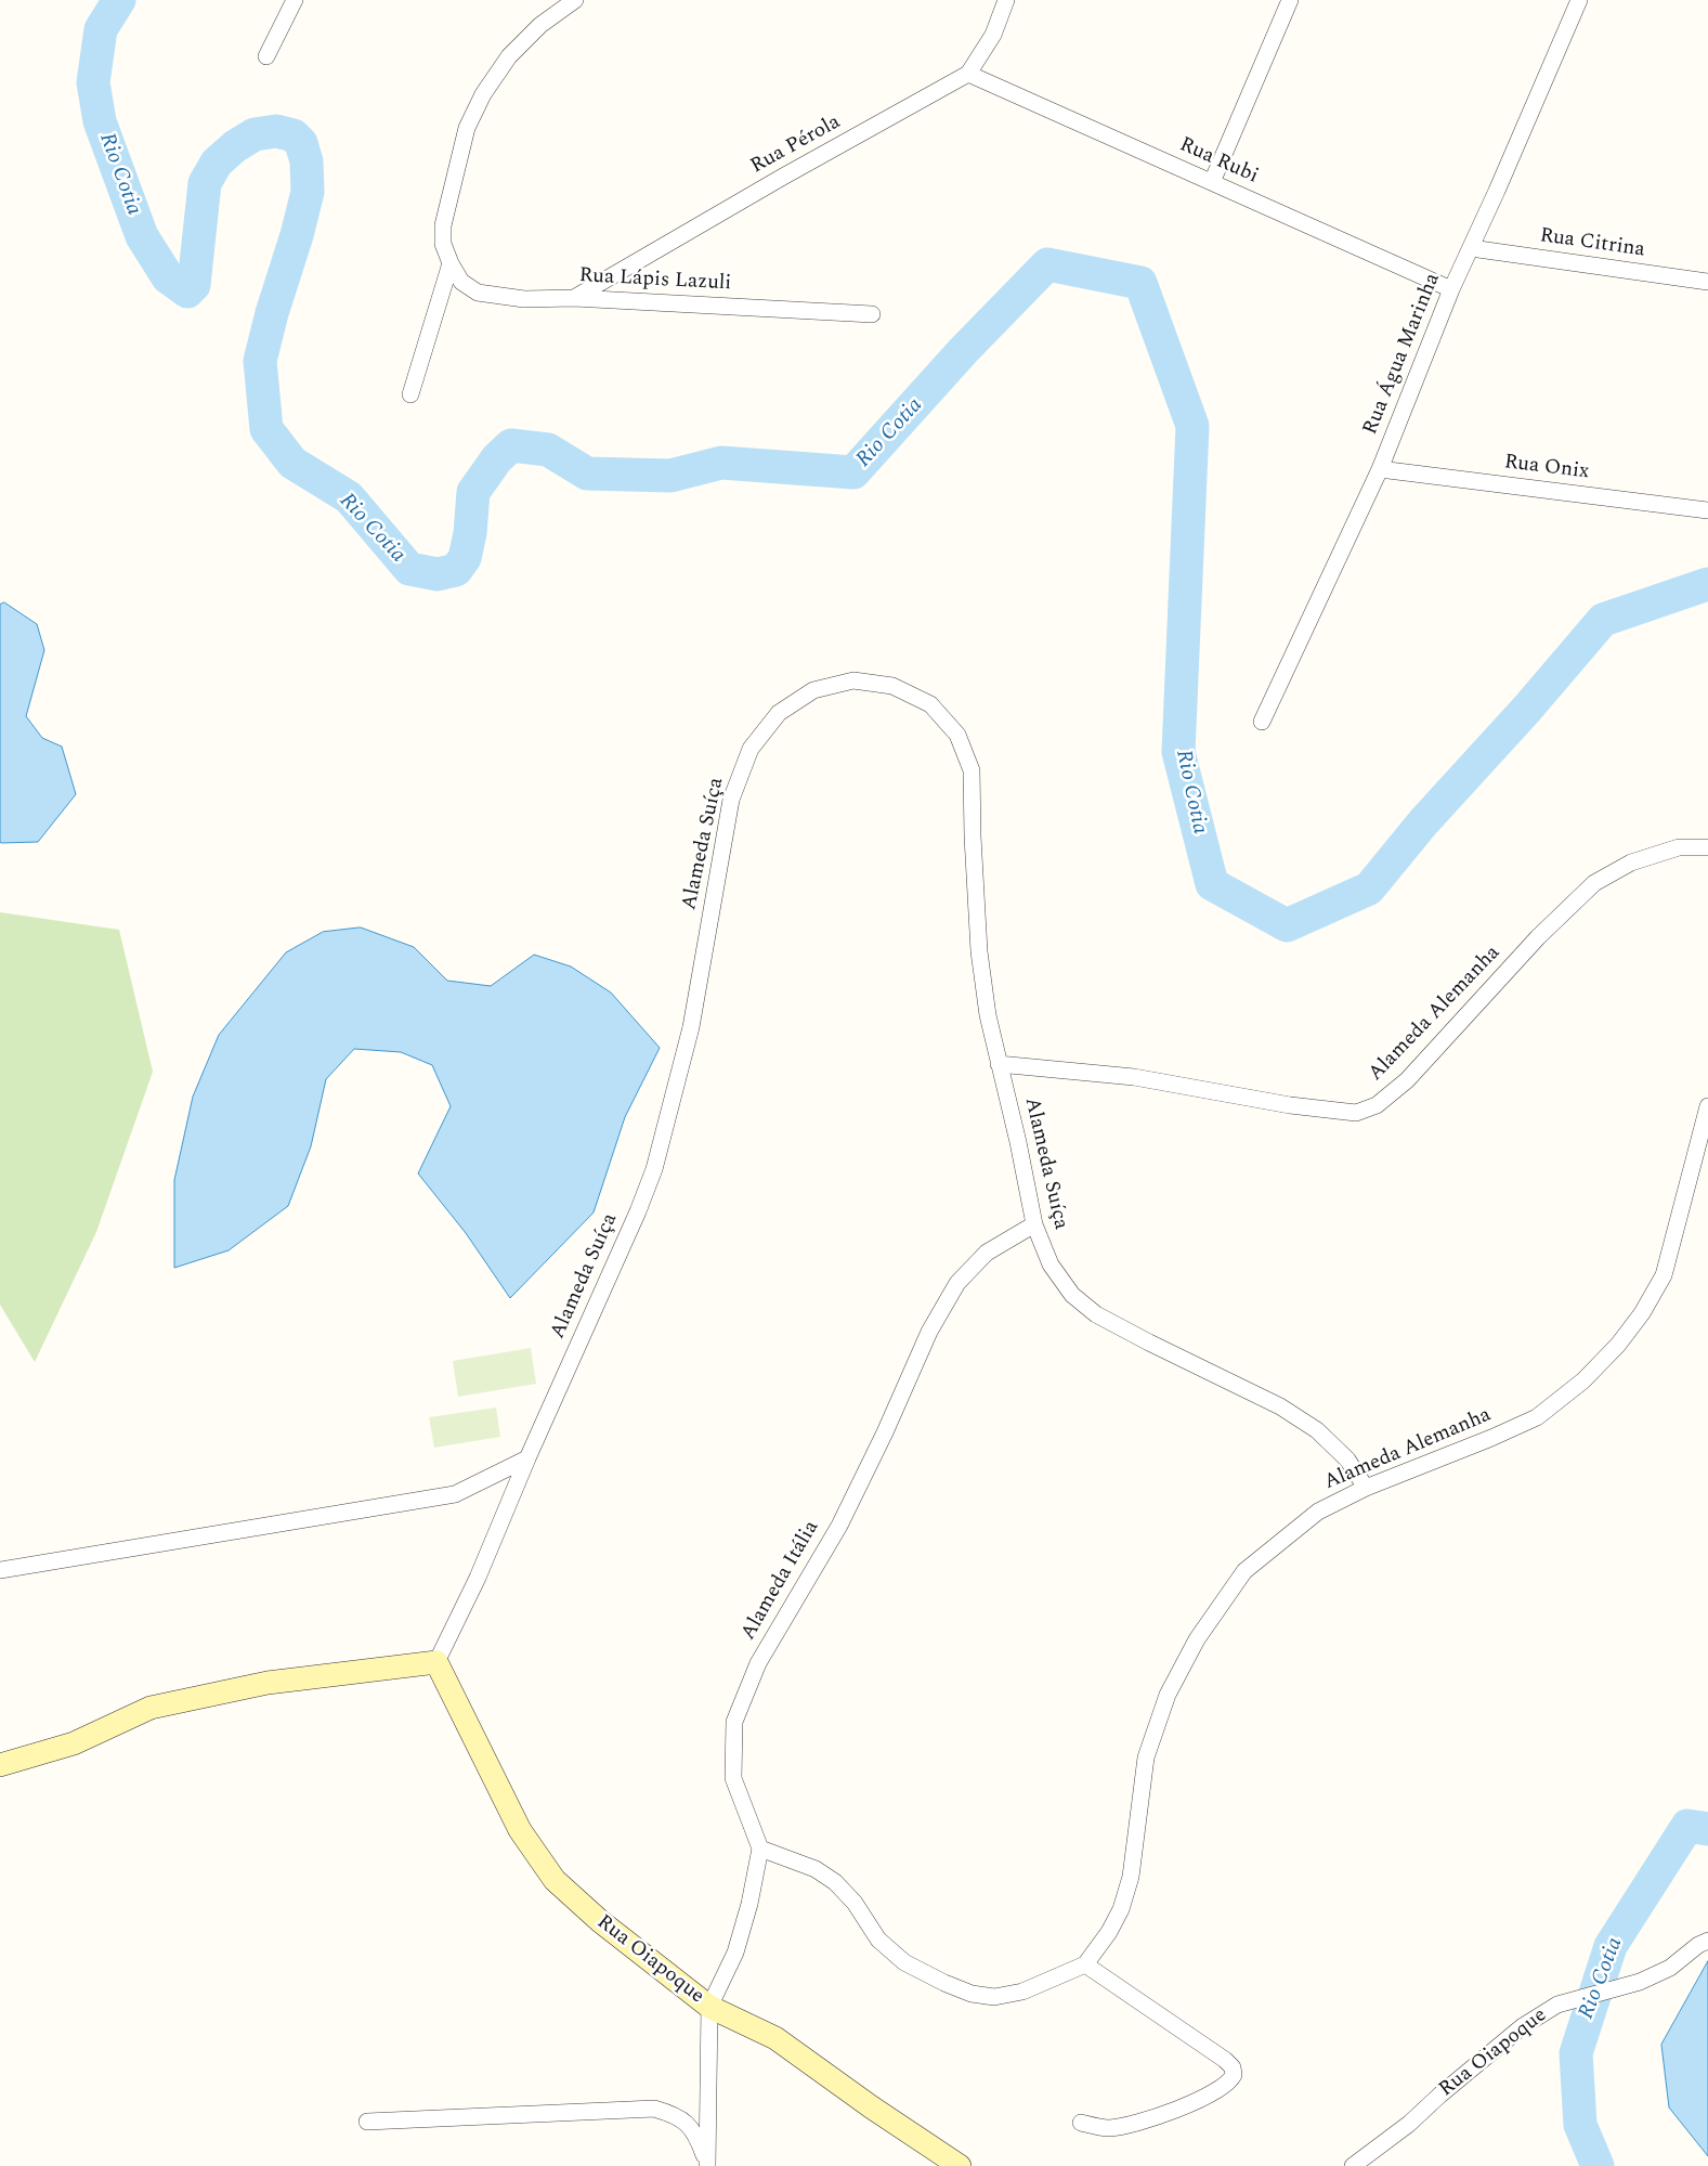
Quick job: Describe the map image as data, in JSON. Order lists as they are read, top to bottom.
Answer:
{
  "streets": {
    "street": [
      "Rua Pérola",
      "Rua Rubi",
      "Rua Citrina",
      "Rua Lápis Lazuli",
      "Rua Água Marinha",
      "Rua Onix",
      "Alameda Suíça",
      "Alameda Alemanha",
      "Alameda Itália",
      "Rua Oiapoque"
    ]
  },
  "crossings": [
    ["Rua Pérola", "Rua Rubi"],
    ["Rua Pérola", "Rua Lápis Lazuli"],
    ["Rua Rubi", "Rua Água Marinha"],
    ["Rua Citrina", "Rua Água Marinha"],
    ["Rua Água Marinha", "Rua Onix"],
    ["Alameda Suíça", "Alameda Alemanha"],
    ["Alameda Suíça", "Alameda Itália"],
    ["Alameda Suíça", "Rua Oiapoque"]
  ],
  "water": ["Rio Cotia"]
}
